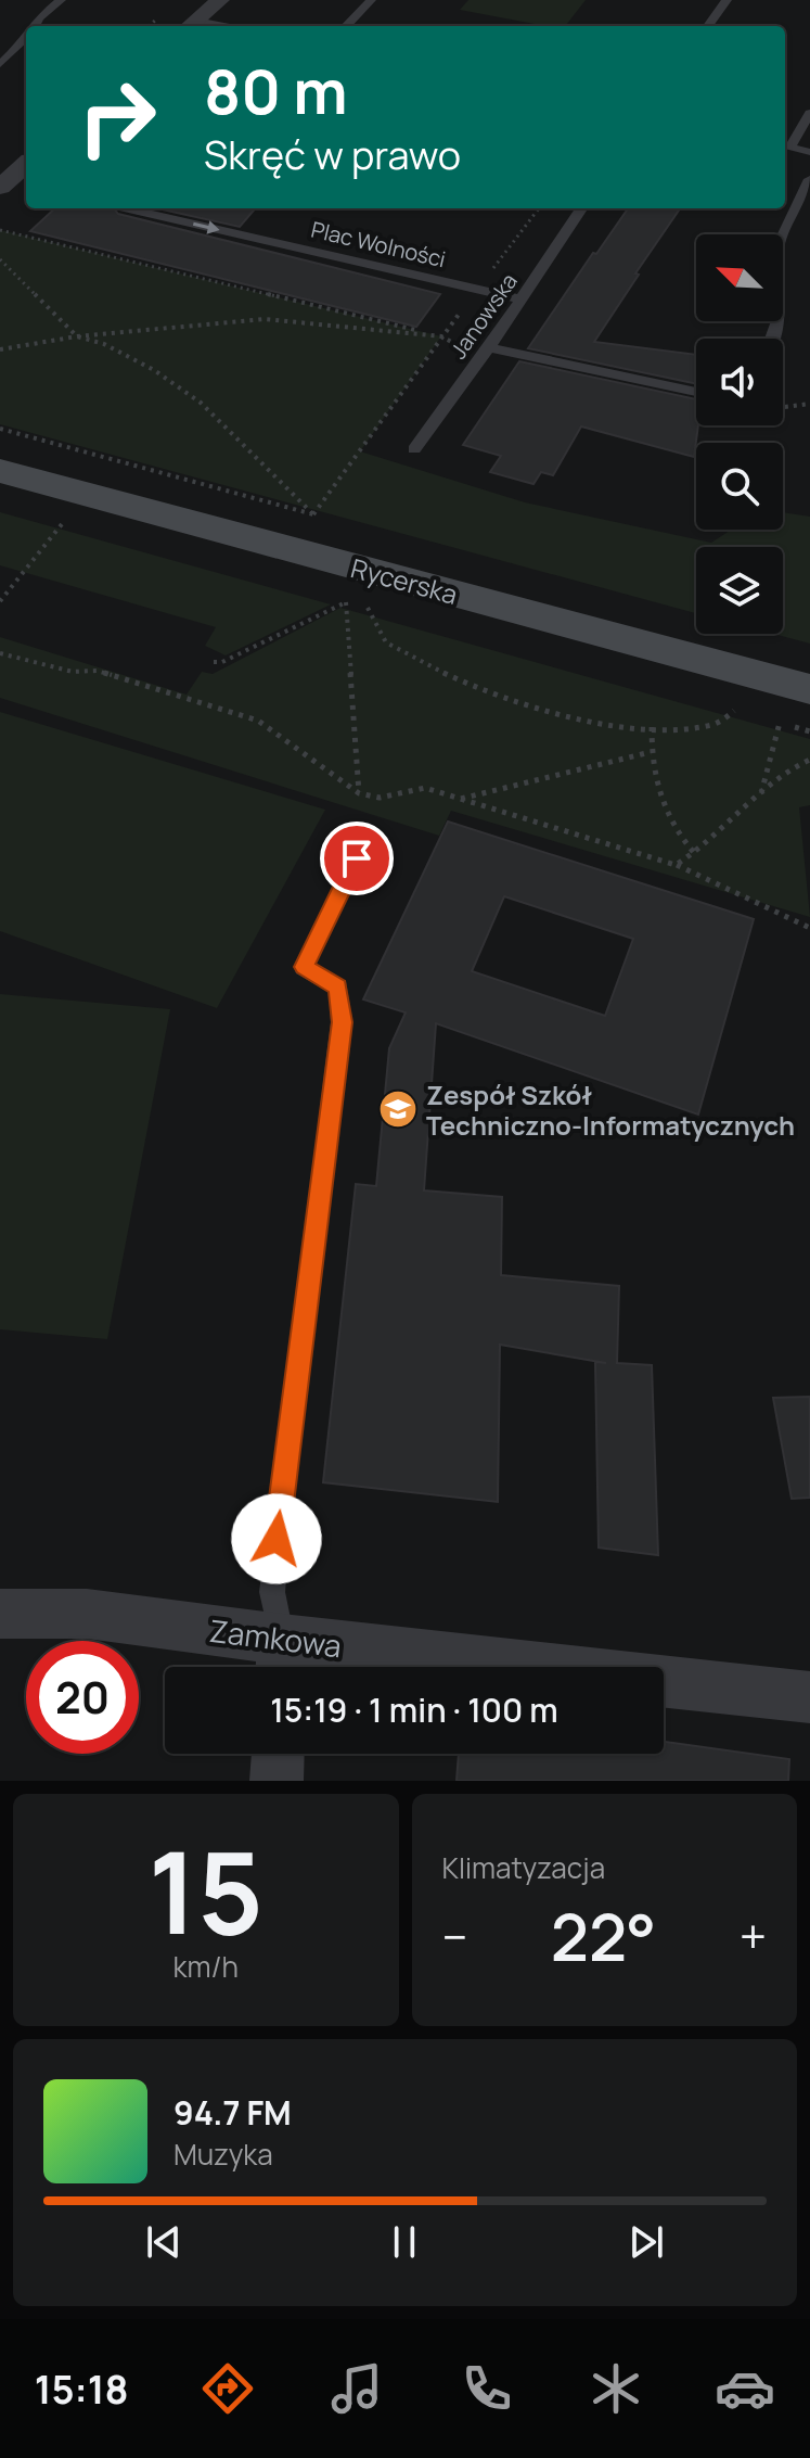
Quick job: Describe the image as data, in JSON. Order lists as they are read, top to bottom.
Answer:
{
  "streets": {
    "main road": ["Rycerska"],
    "street": ["Zamkowa"],
    "lane": ["Plac Wolności", "Janowska"]
  },
  "crossings": [
    ["Plac Wolności", "Janowska"]
  ],
  "one_way": ["Plac Wolności"],
  "places": {
    "school or university": ["Zespół Szkół Techniczno-Informatycznych"]
  },
  "north": "top left",
  "page": {
    "turn": ["80 m", "Skręć w prawo"],
    "limit": "20",
    "trip": "15:19 · 1 min · 100 m",
    "tile": [
      ["15", "km/h"],
      "Klimatyzacja"
    ],
    "heat": ["−", "22°", "+"],
    "song": ["94.7 FM", "Muzyka"],
    "tabs": "15:18"
  }
}
